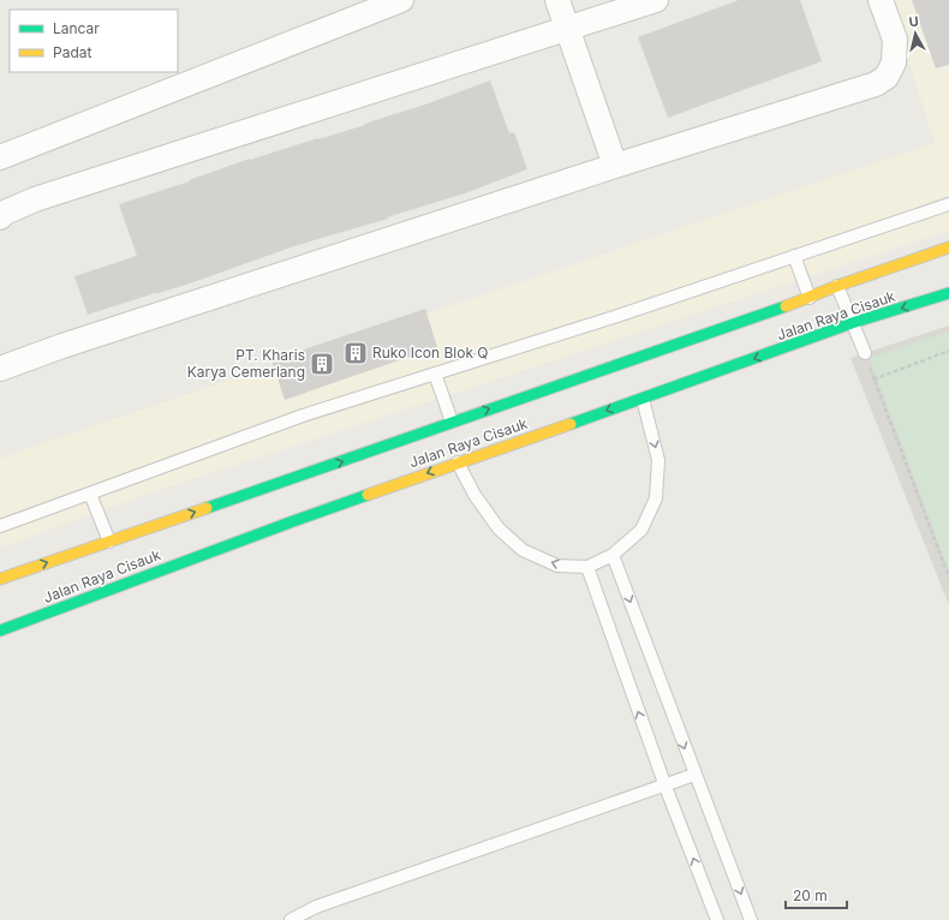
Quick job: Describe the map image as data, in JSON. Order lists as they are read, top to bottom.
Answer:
{
  "streets": {
    "main road": ["Jalan Raya Cisauk"]
  },
  "places": {
    "building": ["Ruko Icon Blok Q", "PT. Kharis Karya Cemerlang"]
  },
  "legend": ["Lancar", "Padat"],
  "scale_bar": "20 m",
  "north": "top"
}
